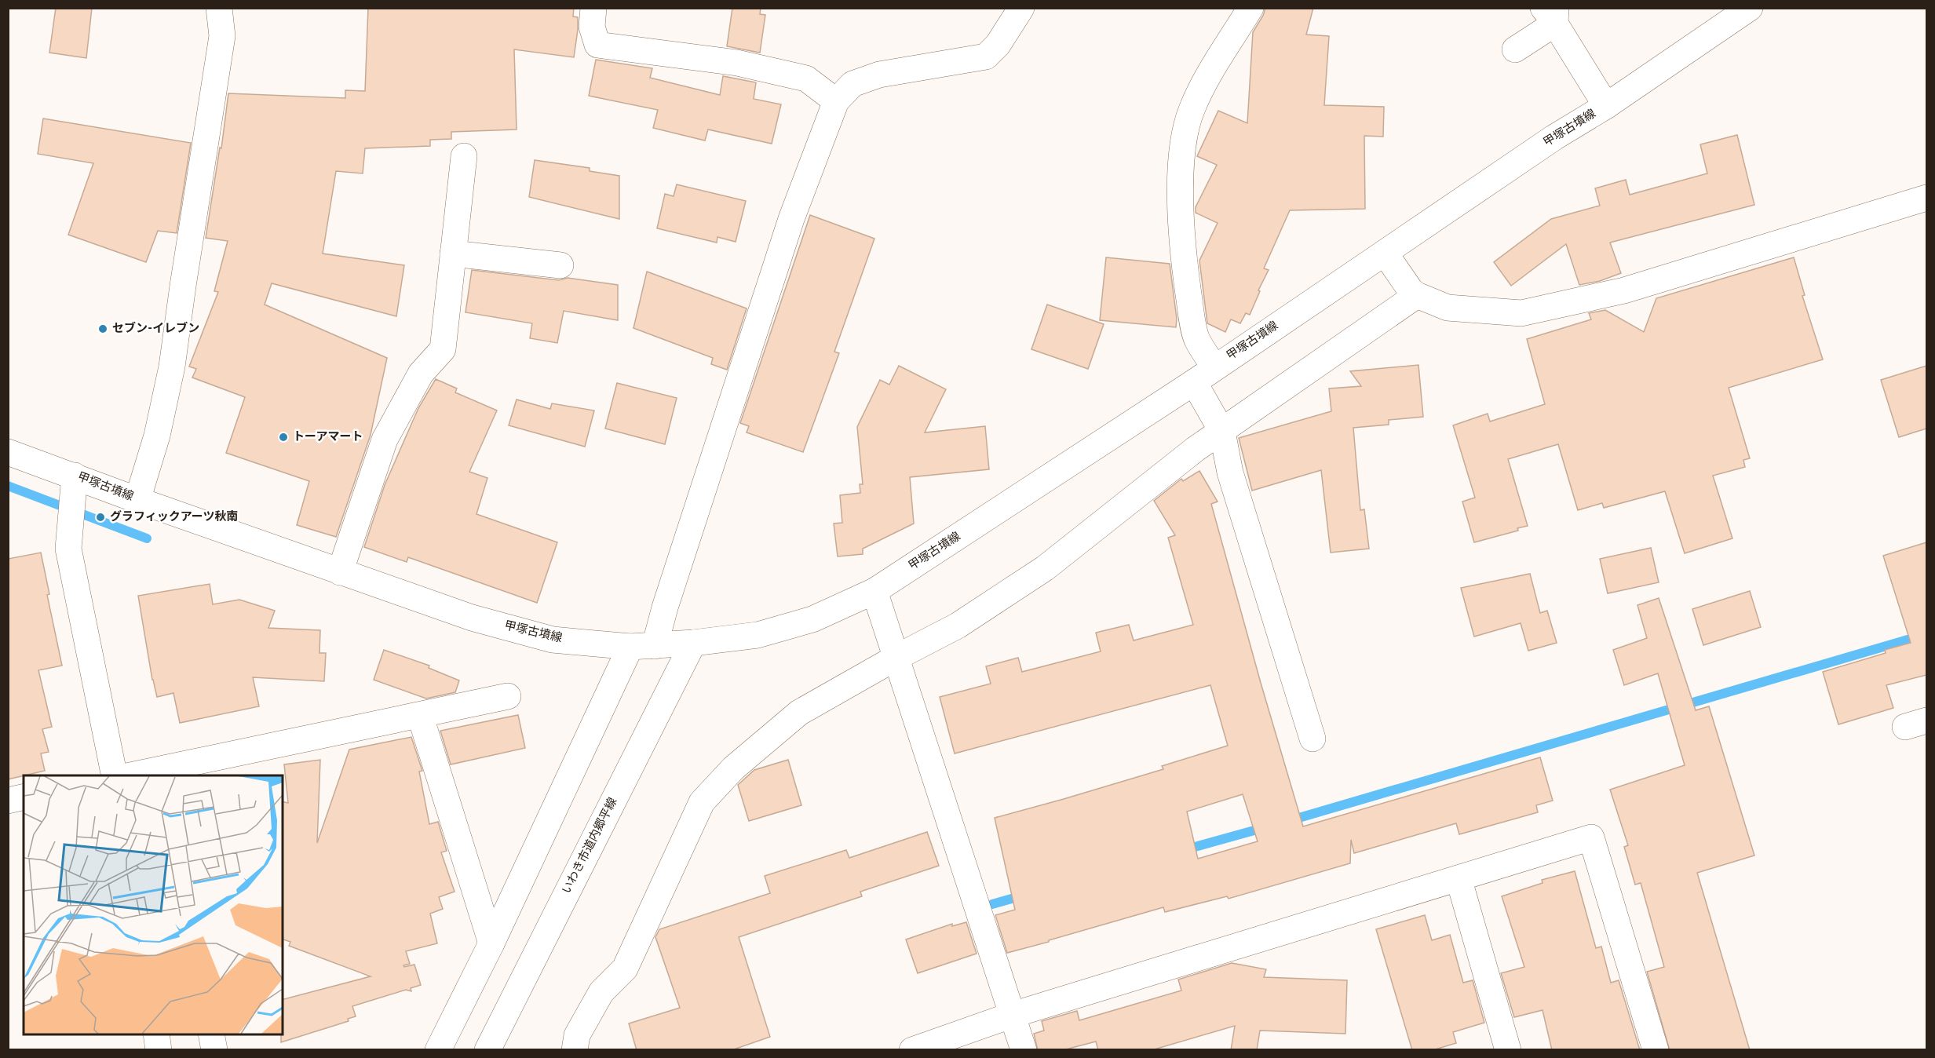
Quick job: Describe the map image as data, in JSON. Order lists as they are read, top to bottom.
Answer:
{
  "streets": {
    "street": ["甲塚古墳線", "いわき市道内郷平線"]
  },
  "crossings": [
    ["甲塚古墳線", "いわき市道内郷平線"]
  ],
  "places": ["セブン-イレブン", "トーアマート", "グラフィックアーツ秋南"]
}
